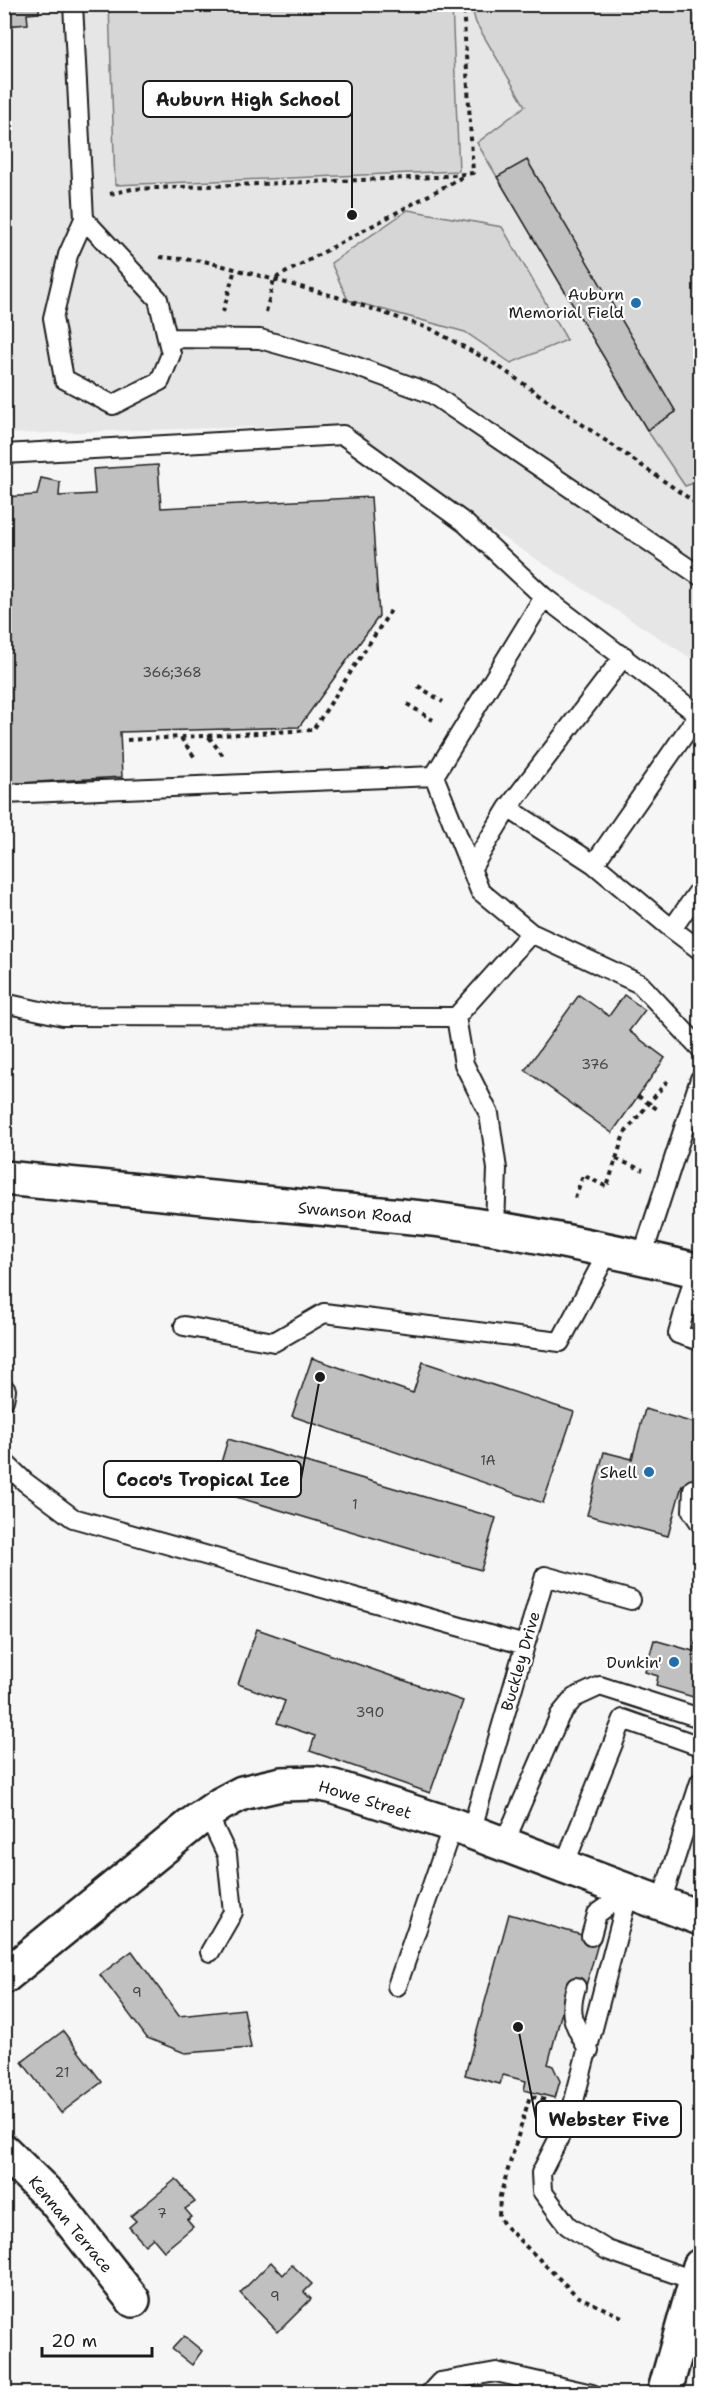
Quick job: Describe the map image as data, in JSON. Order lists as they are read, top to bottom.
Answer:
{
  "streets": {
    "street": ["Swanson Road", "Howe Street", "Kennan Terrace"],
    "lane": ["Buckley Drive"]
  },
  "crossings": [
    ["Buckley Drive", "Howe Street"]
  ],
  "places": [
    "Auburn High School",
    "Auburn Memorial Field",
    "Coco's Tropical Ice",
    "Shell",
    "Dunkin'",
    "Webster Five"
  ],
  "house_numbers": [
    "366;368",
    "376",
    "1A",
    "1",
    "390",
    "9",
    "21",
    "7",
    "9"
  ],
  "scale_bar": "20 m"
}
